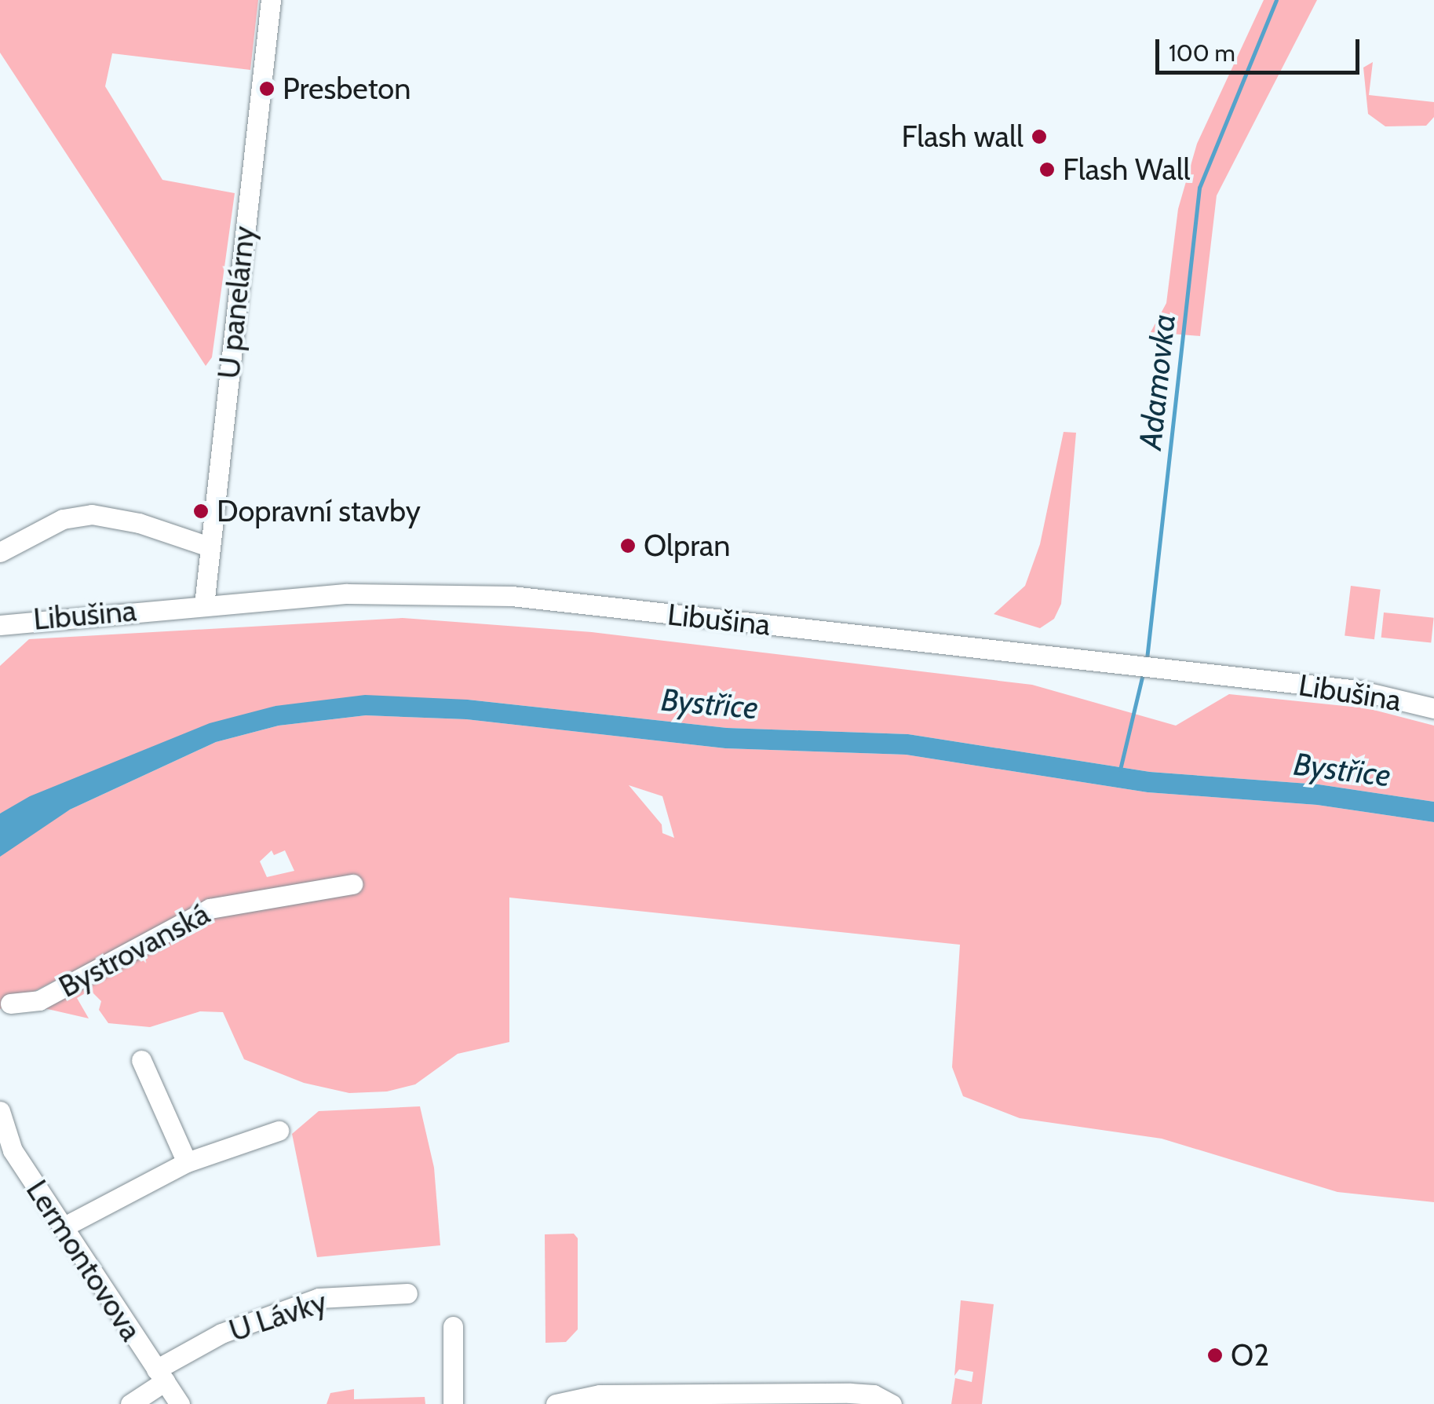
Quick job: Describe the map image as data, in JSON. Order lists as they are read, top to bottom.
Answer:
{
  "streets": {
    "street": [
      "U panelárny",
      "Libušina",
      "Bystrovanská",
      "Lermontovova",
      "U Lávky"
    ]
  },
  "crossings": [
    ["U panelárny", "Libušina"],
    ["Lermontovova", "U Lávky"]
  ],
  "water": ["Adamovka", "Bystřice"],
  "places": [
    "Presbeton",
    "Flash wall",
    "Flash Wall",
    "Dopravní stavby",
    "Olpran",
    "O2"
  ],
  "scale_bar": "100 m"
}
